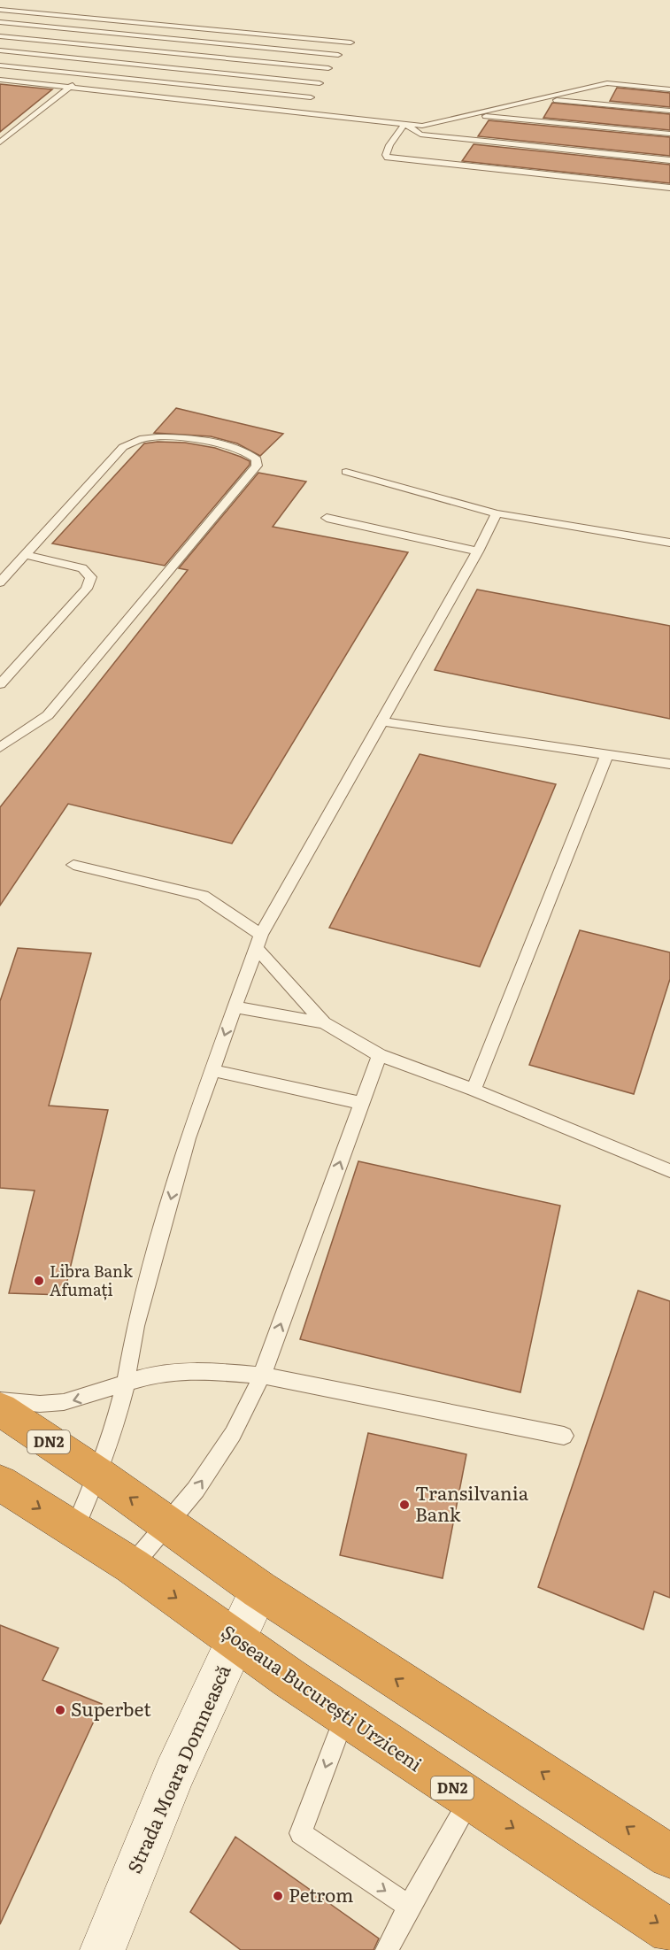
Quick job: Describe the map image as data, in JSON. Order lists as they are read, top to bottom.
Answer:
{
  "streets": {
    "highway": ["DN2", "Șoseaua București Urziceni"],
    "street": ["Strada Moara Domnească"]
  },
  "crossings": [
    ["DN2", "Strada Moara Domnească"],
    ["Șoseaua București Urziceni", "Strada Moara Domnească"]
  ],
  "places": [
    "Libra Bank Afumați",
    "Transilvania Bank",
    "Superbet",
    "Petrom"
  ]
}
